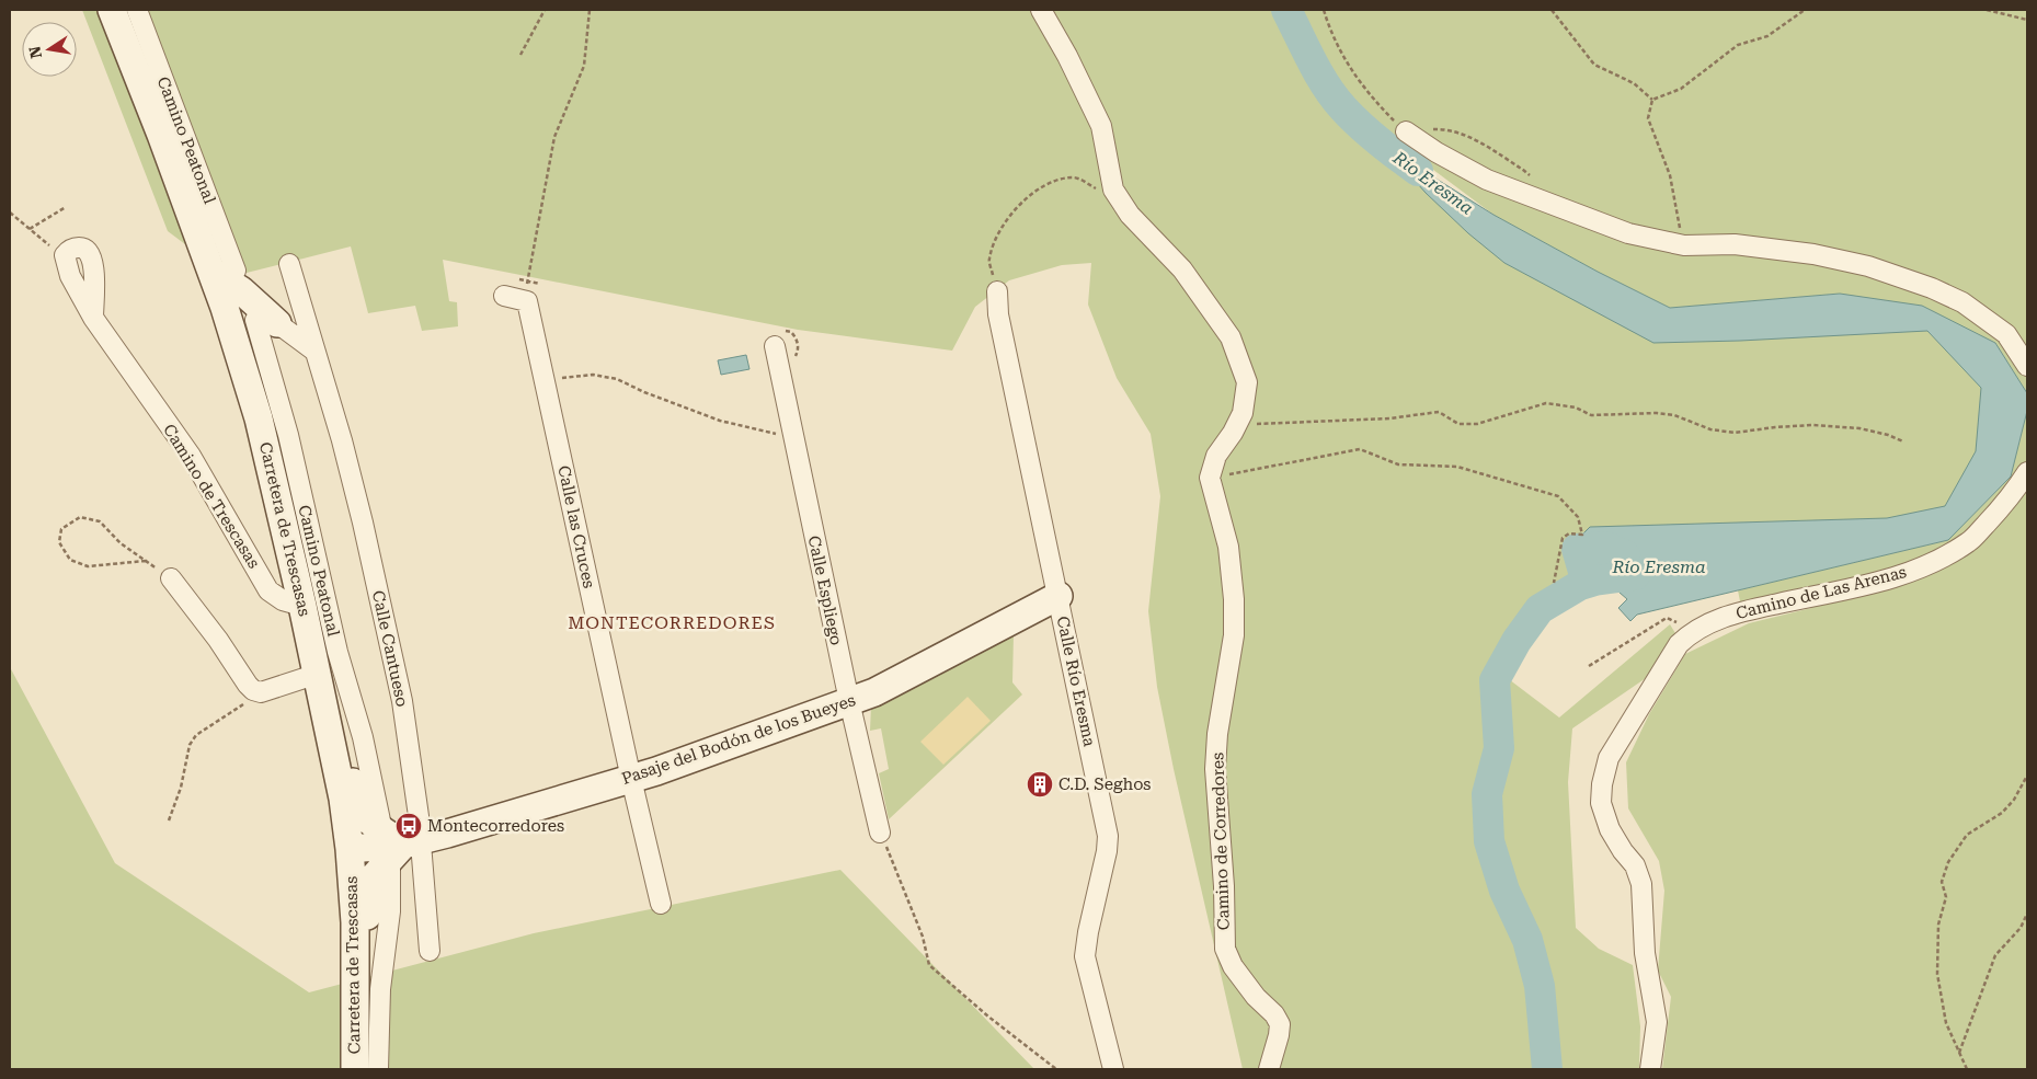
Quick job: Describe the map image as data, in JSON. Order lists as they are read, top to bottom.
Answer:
{
  "streets": {
    "street": [
      "Camino Peatonal",
      "Camino de Trescasas",
      "Calle las Cruces",
      "Carretera de Trescasas",
      "Calle Espliego",
      "Camino de Las Arenas",
      "Calle Cantueso",
      "Calle Río Eresma",
      "Pasaje del Bodón de los Bueyes",
      "Camino de Corredores"
    ]
  },
  "crossings": [
    ["Camino Peatonal", "Carretera de Trescasas"],
    ["Camino de Trescasas", "Carretera de Trescasas"],
    ["Calle las Cruces", "Pasaje del Bodón de los Bueyes"],
    ["Carretera de Trescasas", "Pasaje del Bodón de los Bueyes"],
    ["Calle Espliego", "Pasaje del Bodón de los Bueyes"],
    ["Calle Cantueso", "Pasaje del Bodón de los Bueyes"],
    ["Calle Río Eresma", "Pasaje del Bodón de los Bueyes"]
  ],
  "districts": ["MONTECORREDORES"],
  "water": ["Río Eresma"],
  "places": {
    "building": ["C.D. Seghos"],
    "bus stop": ["Montecorredores"]
  },
  "north": "left"
}
